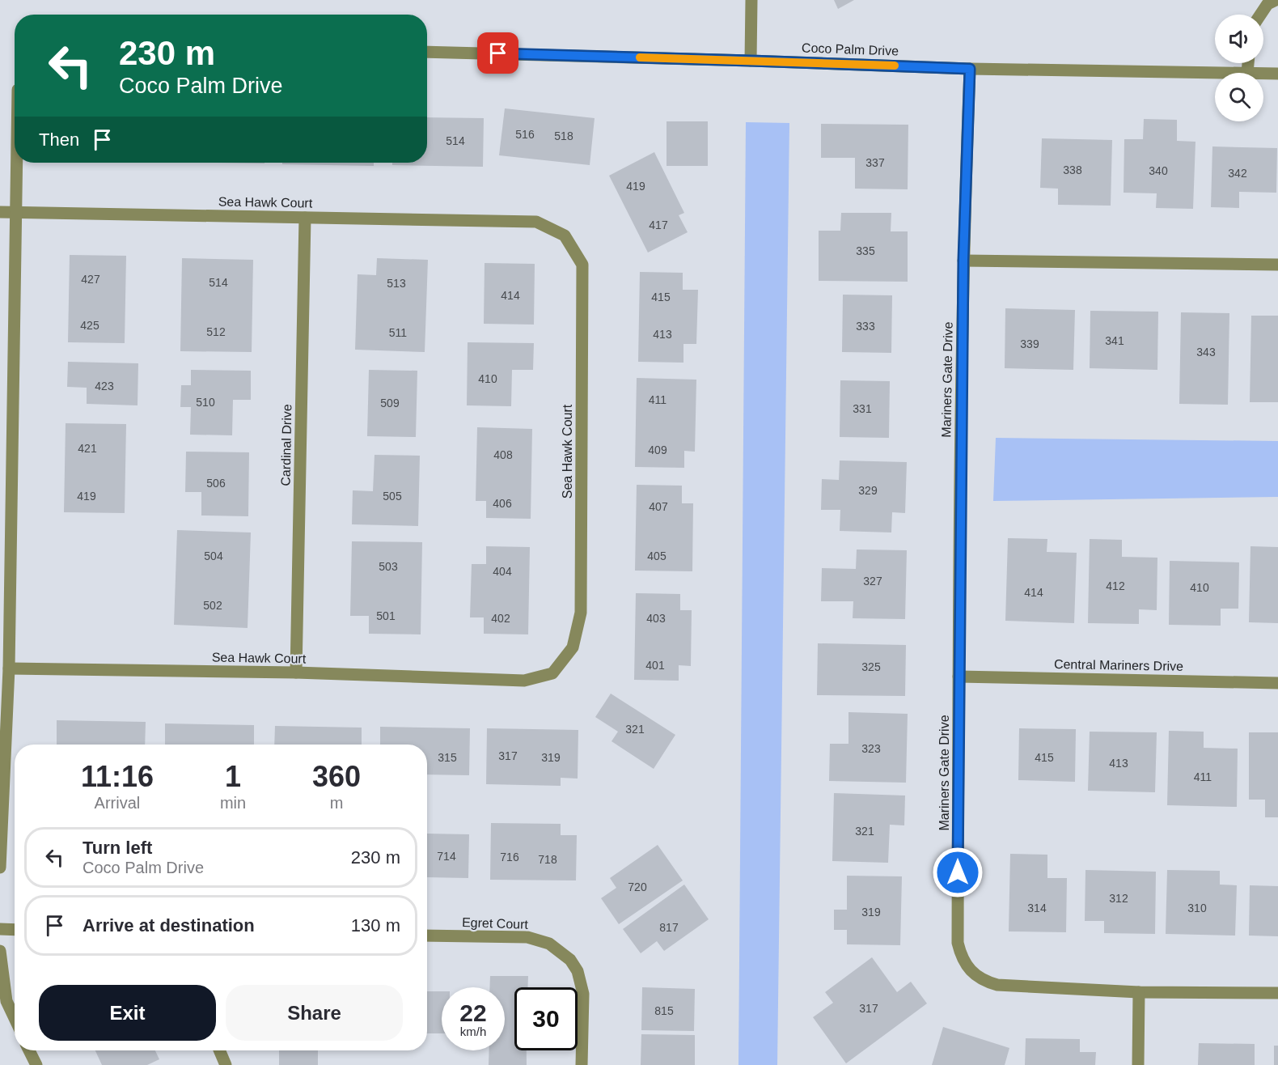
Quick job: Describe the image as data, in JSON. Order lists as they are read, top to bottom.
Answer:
{
  "streets": {
    "street": [
      "Coco Palm Drive",
      "Sea Hawk Court",
      "Mariners Gate Drive",
      "Cardinal Drive",
      "Central Mariners Drive",
      "Egret Court"
    ]
  },
  "crossings": [
    ["Coco Palm Drive", "Mariners Gate Drive"],
    ["Sea Hawk Court", "Cardinal Drive"],
    ["Mariners Gate Drive", "Central Mariners Drive"]
  ],
  "house_numbers": [
    "516",
    "518",
    "514",
    "337",
    "338",
    "340",
    "342",
    "419",
    "417",
    "335",
    "427",
    "514",
    "513",
    "414",
    "415",
    "425",
    "333",
    "512",
    "511",
    "413",
    "341",
    "339",
    "343",
    "410",
    "423",
    "411",
    "510",
    "509",
    "331",
    "421",
    "409",
    "408",
    "506",
    "329",
    "419",
    "505",
    "406",
    "407",
    "504",
    "405",
    "503",
    "404",
    "327",
    "412",
    "410",
    "414",
    "502",
    "501",
    "402",
    "403",
    "401",
    "325",
    "321",
    "323",
    "317",
    "315",
    "319",
    "415",
    "413",
    "411",
    "321",
    "714",
    "716",
    "718",
    "720",
    "312",
    "314",
    "310",
    "319",
    "817",
    "317",
    "815"
  ],
  "page": {
    "turn": ["230 m", "Coco Palm Drive"],
    "then": "Then",
    "eta": [
      "11:16",
      "Arrival",
      "1",
      "min",
      "360",
      "m"
    ],
    "list": [
      {
        "name": "Turn left",
        "note": "Coco Palm Drive",
        "value": "230 m"
      },
      {
        "name": "Arrive at destination",
        "value": "130 m"
      }
    ],
    "buttons": ["Exit", "Share"],
    "speed": "22 km/h",
    "limit": "30"
  }
}
